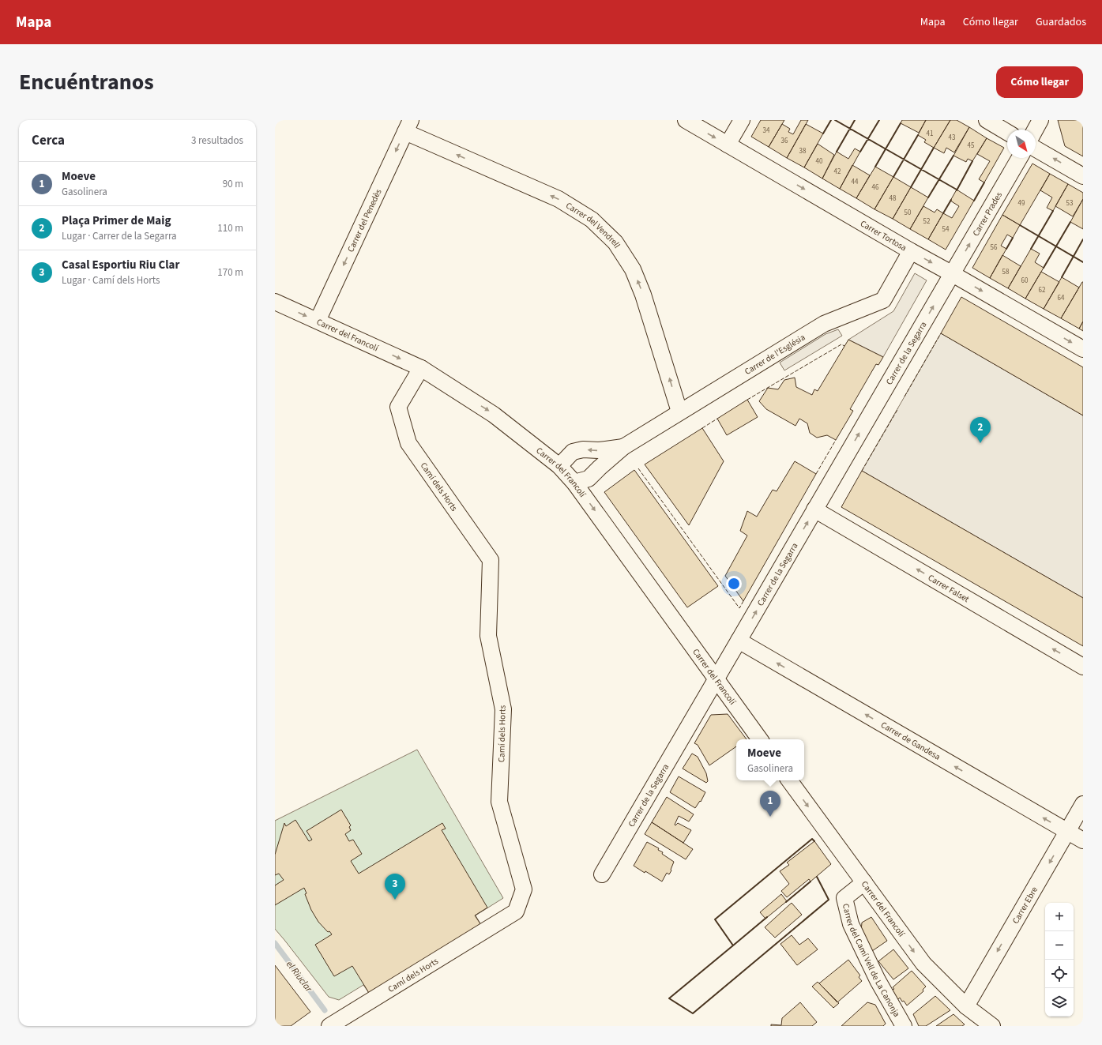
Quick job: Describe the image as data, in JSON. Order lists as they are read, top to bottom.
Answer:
{
  "streets": {
    "street": [
      "Carrer Prades",
      "Carrer del Penedès",
      "Carrer del Vendrell",
      "Carrer Tortosa",
      "Carrer del Francolí",
      "Carrer de la Segarra",
      "Carrer de l'Església",
      "Camí dels Horts",
      "Carrer Falset",
      "Carrer de Gandesa",
      "Carrer Ebre",
      "Carrer del Camí Vell de La Canonja"
    ]
  },
  "crossings": [
    ["Carrer Prades", "Carrer Tortosa"],
    ["Carrer Prades", "Carrer de la Segarra"],
    ["Carrer del Penedès", "Carrer del Vendrell"],
    ["Carrer del Penedès", "Carrer del Francolí"],
    ["Carrer del Vendrell", "Carrer de l'Església"],
    ["Carrer Tortosa", "Carrer de la Segarra"],
    ["Carrer Tortosa", "Carrer de l'Església"],
    ["Carrer del Francolí", "Carrer de la Segarra"],
    ["Carrer del Francolí", "Carrer de l'Església"],
    ["Carrer del Francolí", "Camí dels Horts"],
    ["Carrer del Francolí", "Carrer Ebre"],
    ["Carrer del Francolí", "Carrer del Camí Vell de La Canonja"],
    ["Carrer de la Segarra", "Carrer Falset"],
    ["Carrer de la Segarra", "Carrer de Gandesa"],
    ["Carrer de Gandesa", "Carrer Ebre"]
  ],
  "one_way": [
    "Carrer Prades",
    "Carrer del Penedès",
    "Carrer del Vendrell",
    "Carrer Tortosa",
    "Carrer del Francolí",
    "Carrer de la Segarra",
    "Carrer Falset",
    "Carrer de Gandesa",
    "Carrer Ebre"
  ],
  "water": ["el Riuclar"],
  "house_numbers": [
    "34",
    "41",
    "43",
    "36",
    "45",
    "38",
    "40",
    "42",
    "44",
    "46",
    "48",
    "49",
    "53",
    "50",
    "52",
    "54",
    "56",
    "58",
    "60",
    "62",
    "64"
  ],
  "north": "bottom right",
  "page": {
    "header": "Mapa",
    "nav": ["Mapa", "Cómo llegar", "Guardados"],
    "title": "Encuéntranos",
    "buttons": "Cómo llegar",
    "heading": ["Cerca", "3 resultados"],
    "list": [
      {
        "mark": "1",
        "name": "Moeve",
        "note": "Gasolinera",
        "value": "90 m"
      },
      {
        "mark": "2",
        "name": "Plaça Primer de Maig",
        "note": "Lugar · Carrer de la Segarra",
        "value": "110 m"
      },
      {
        "mark": "3",
        "name": "Casal Esportiu Riu Clar",
        "note": "Lugar · Camí dels Horts",
        "value": "170 m"
      }
    ],
    "pins": ["2", "1", "3"],
    "popup": ["Moeve", "Gasolinera"],
    "map_buttons": ["+", "−"]
  }
}
